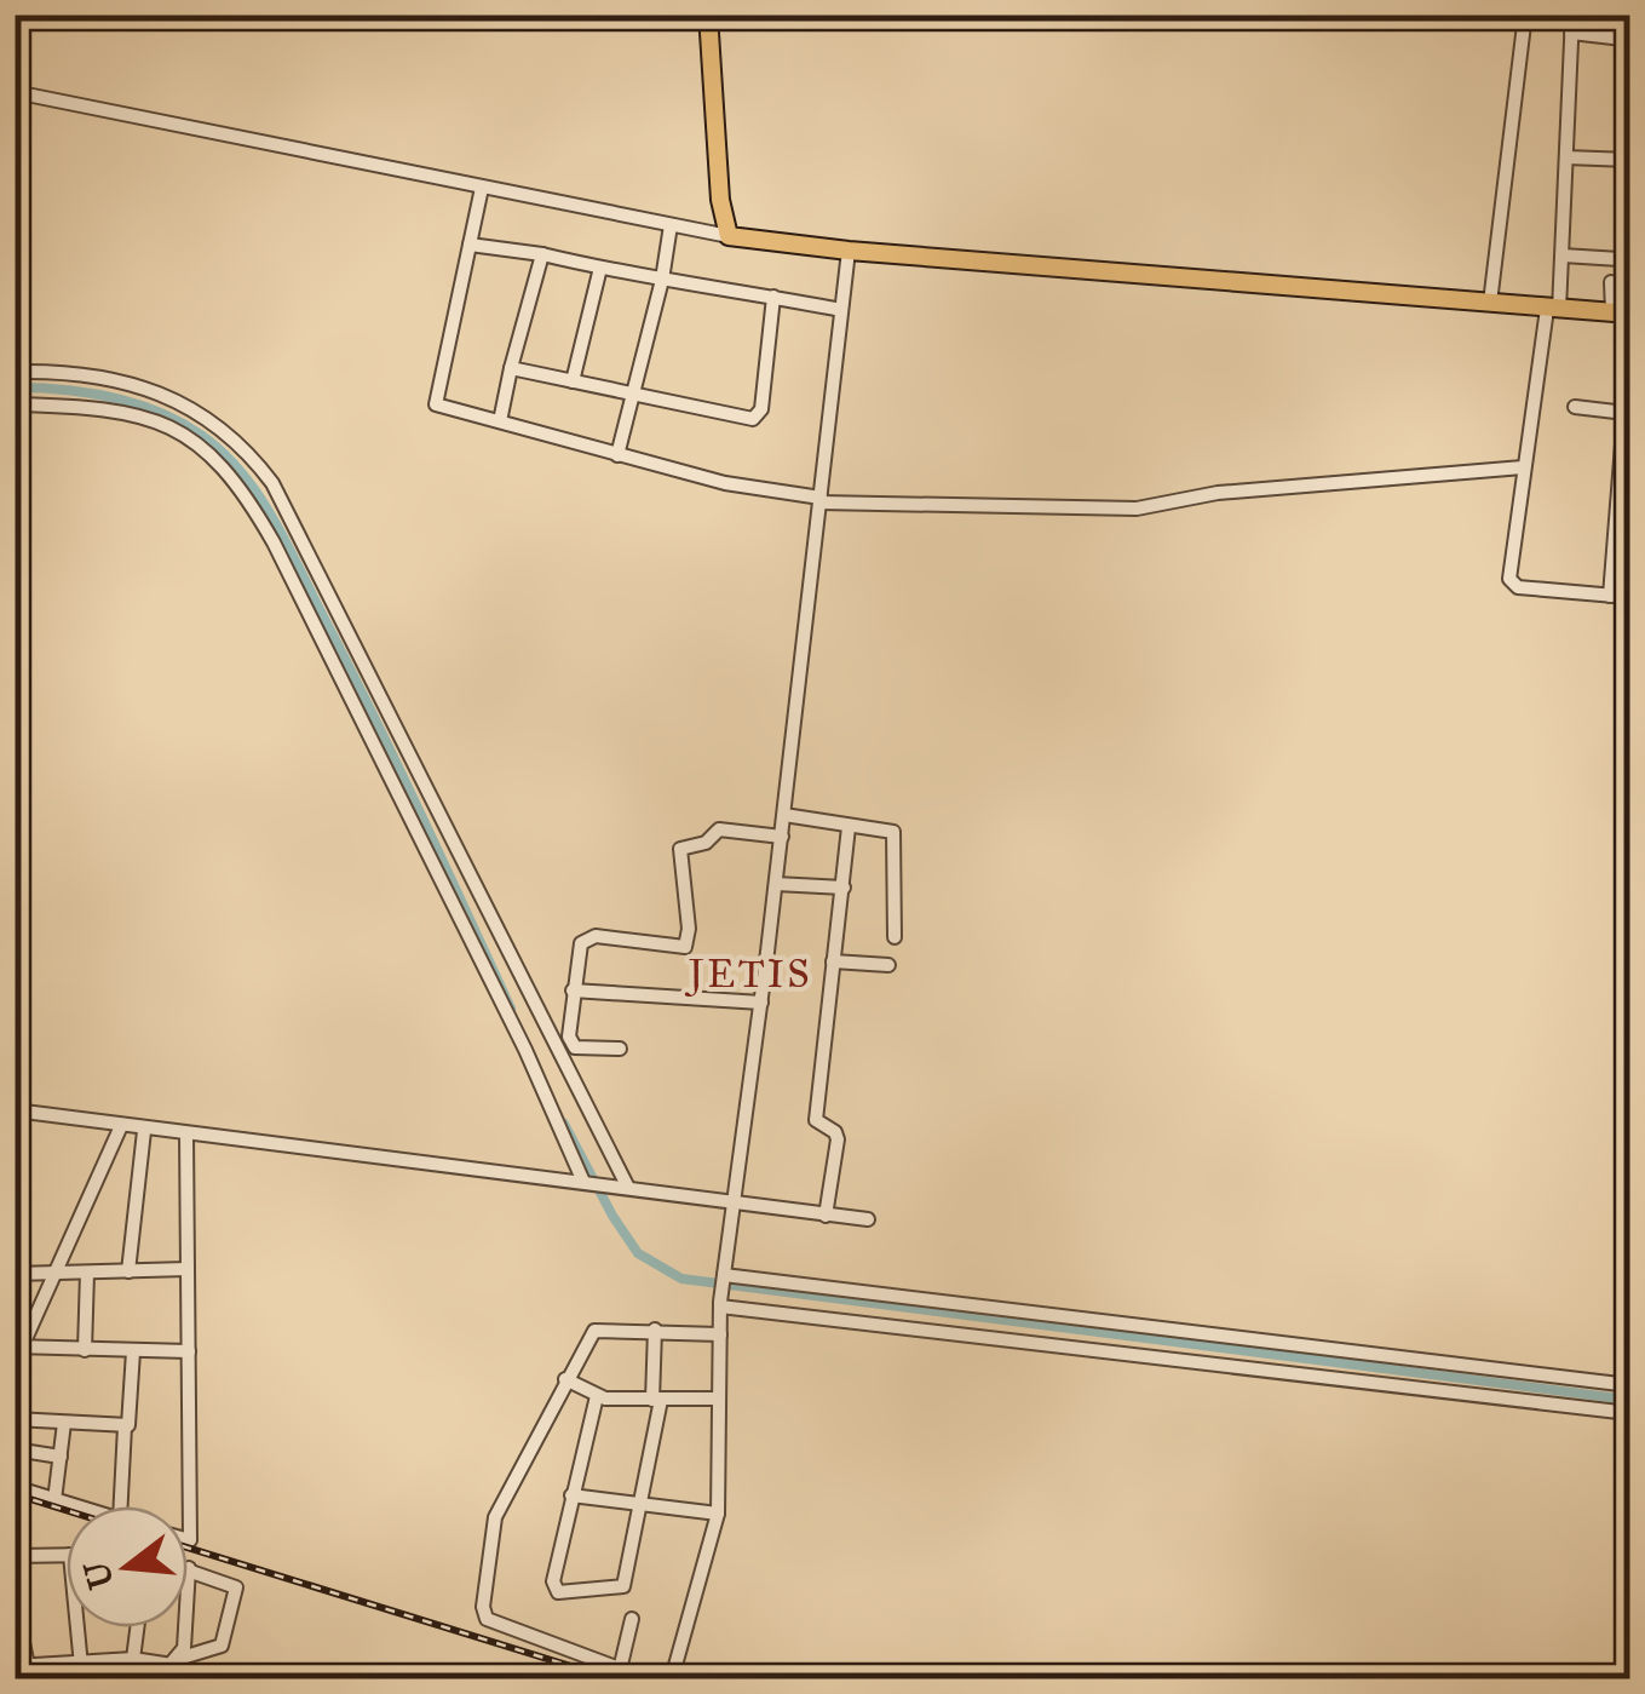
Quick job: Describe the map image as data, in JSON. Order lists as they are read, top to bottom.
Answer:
{
  "districts": ["JETIS"],
  "north": "left"
}
